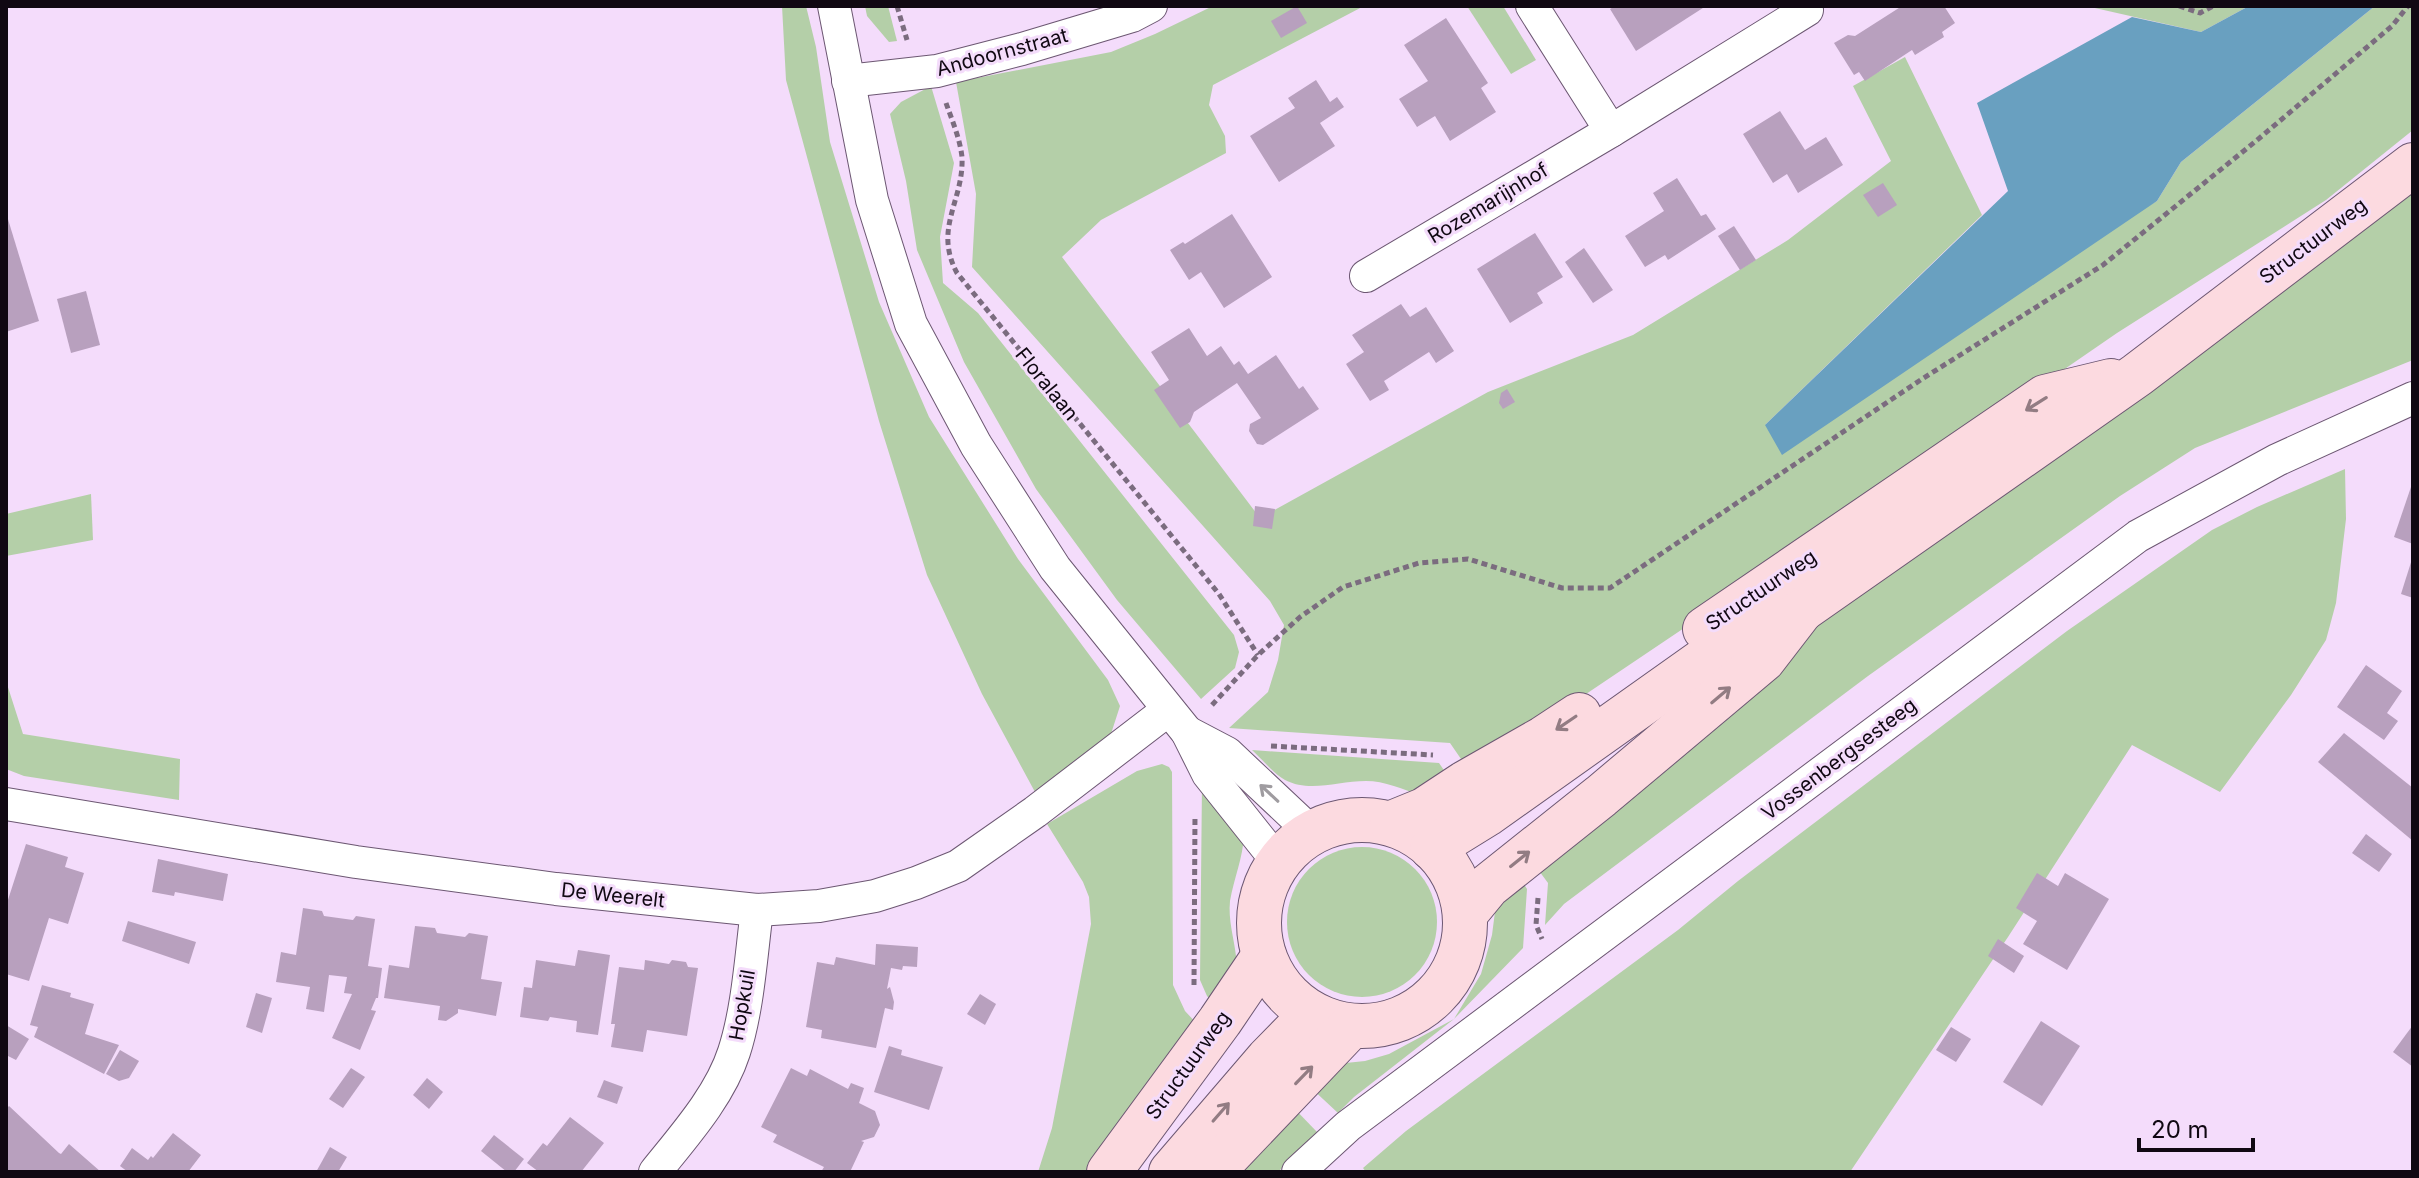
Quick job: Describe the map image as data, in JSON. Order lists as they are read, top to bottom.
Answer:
{
  "streets": {
    "main road": ["Structuurweg"],
    "street": [
      "Andoornstraat",
      "Rozemarijnhof",
      "Vossenbergsesteeg",
      "De Weerelt",
      "Hopkuil"
    ],
    "path": ["Floralaan"]
  },
  "crossings": [
    ["Andoornstraat", "Floralaan"],
    ["De Weerelt", "Hopkuil"]
  ],
  "scale_bar": "20 m"
}
